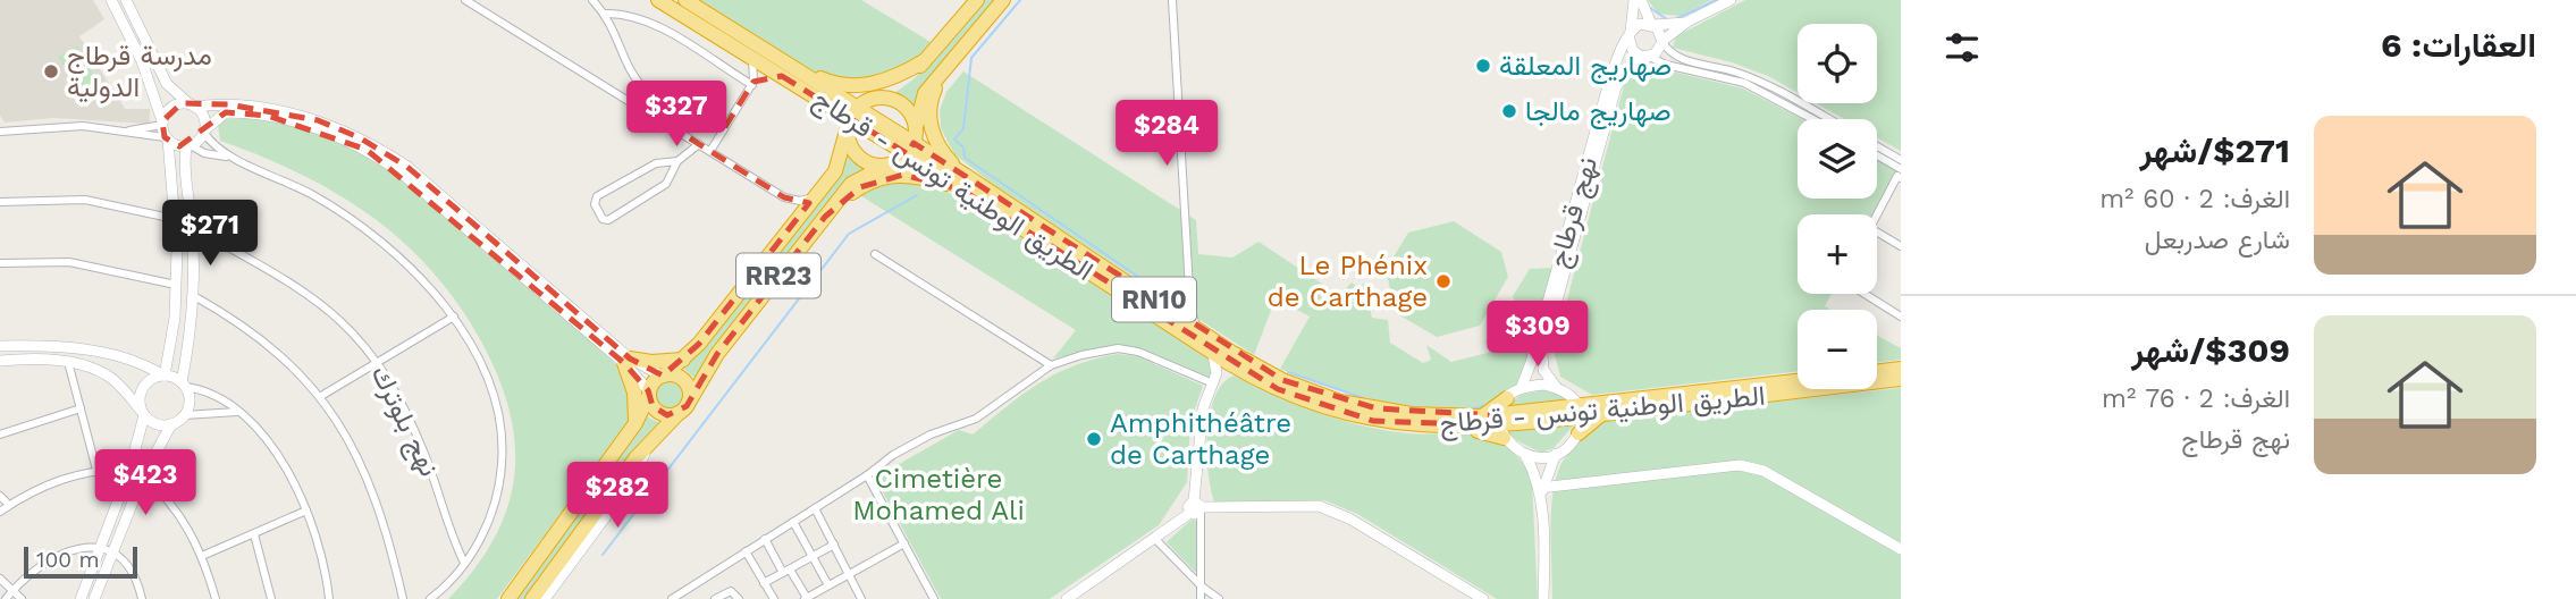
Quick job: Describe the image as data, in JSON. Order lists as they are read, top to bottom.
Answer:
{
  "streets": {
    "highway": ["الطريق الوطنية تونس - قرطاج", "RR23", "RN10"],
    "street": ["نهج قرطاج", "نهج بلوترك"]
  },
  "crossings": [
    ["الطريق الوطنية تونس - قرطاج", "RR23"],
    ["الطريق الوطنية تونس - قرطاج", "RN10"],
    ["RR23", "RN10"]
  ],
  "parks": ["Cimetière Mohamed Ali"],
  "places": [
    "صهاريج المعلقة",
    "مدرسة قرطاج الدولية",
    "صهاريج مالجا",
    "Le Phénix de Carthage",
    "Amphithéâtre de Carthage"
  ],
  "scale_bar": "100 m",
  "page": {
    "heading": "العقارات: 6",
    "map_buttons": ["+", "−"],
    "price": [
      "$327",
      "$284",
      "$271",
      "$309",
      "$423",
      "$282"
    ],
    "list": [
      {
        "name": "$271/شهر",
        "note": "الغرف: 2 · 60 m² · شارع صدربعل"
      },
      {
        "name": "$309/شهر",
        "note": "الغرف: 2 · 76 m² · نهج قرطاج"
      }
    ],
    "scale": "100 m"
  }
}
